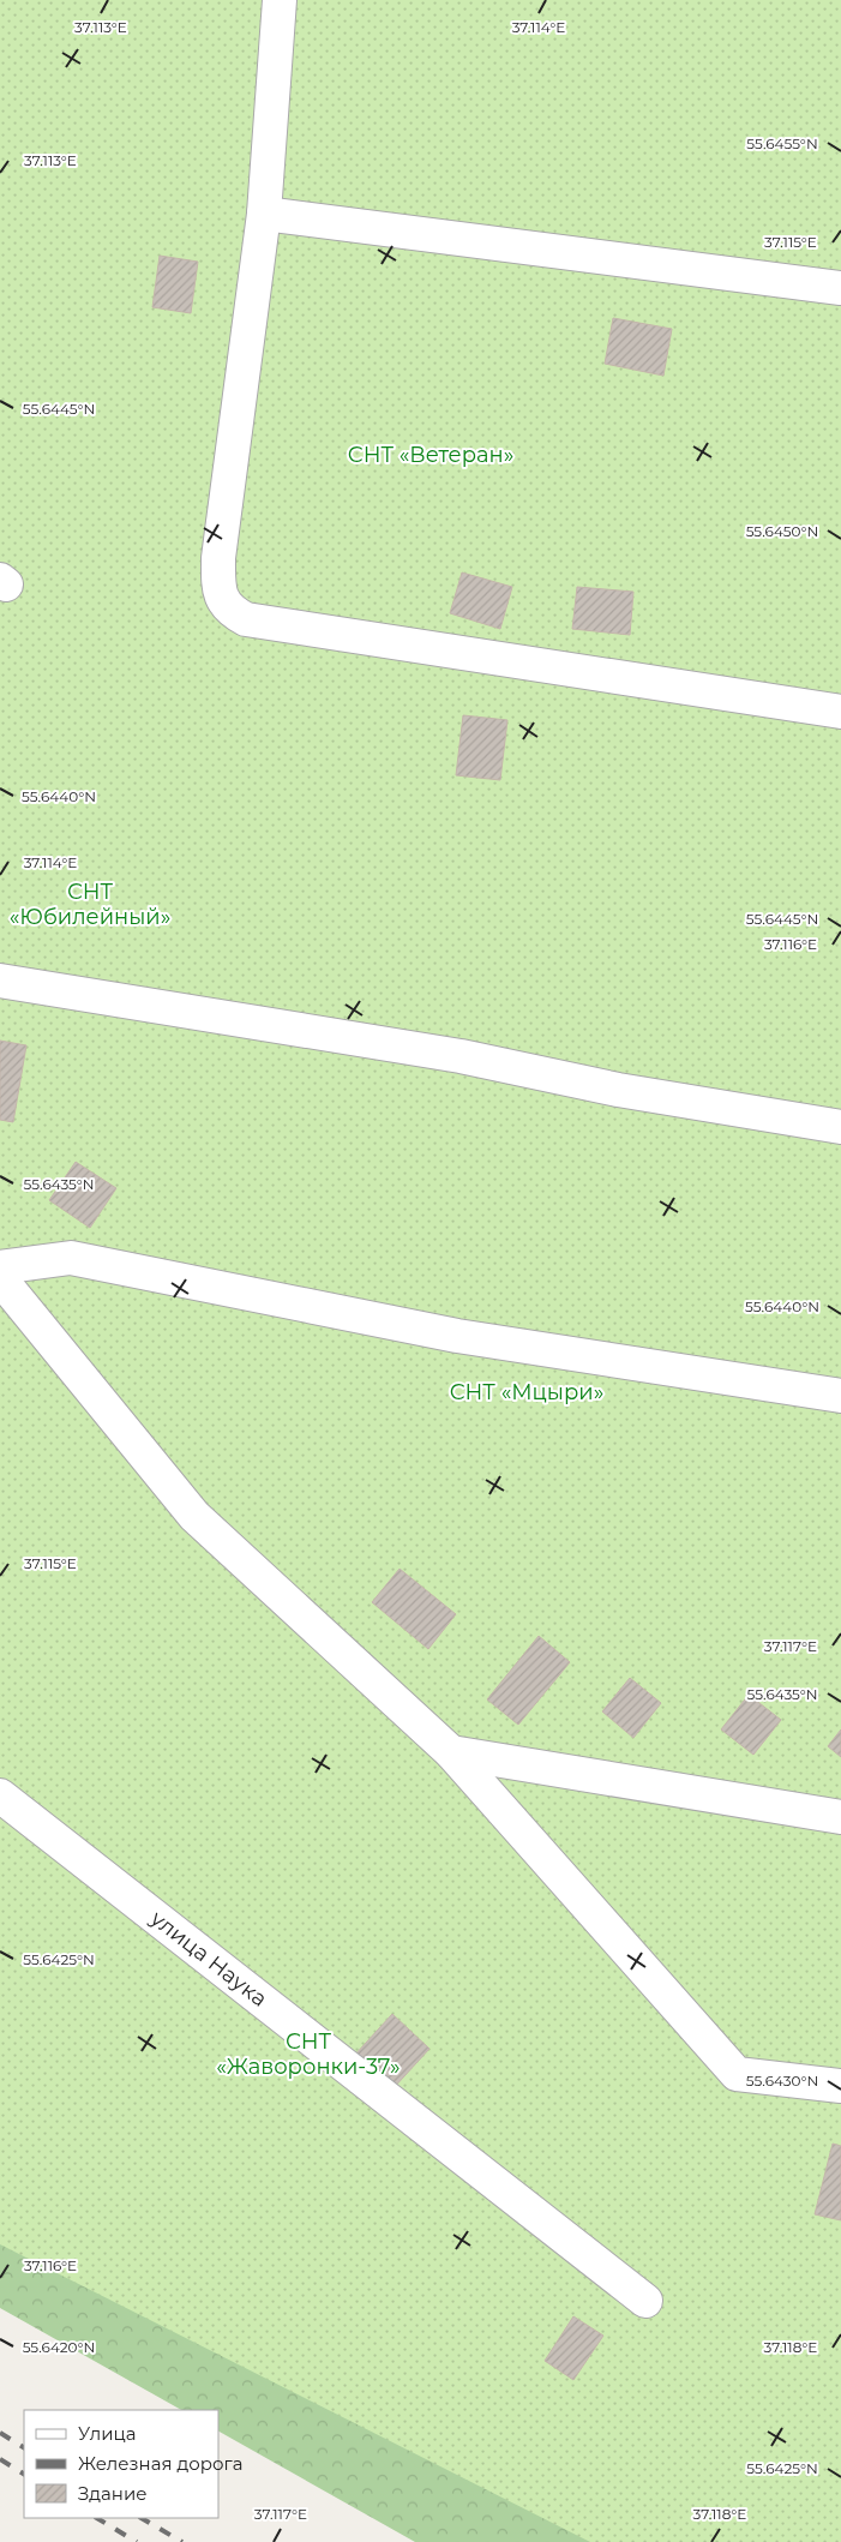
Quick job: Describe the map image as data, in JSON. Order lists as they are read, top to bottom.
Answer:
{
  "streets": {
    "street": ["улица Наука"]
  },
  "parks": [
    "СНТ «Ветеран»",
    "СНТ «Юбилейный»",
    "СНТ «Мцыри»",
    "СНТ «Жаворонки-37»"
  ],
  "legend": ["Улица", "Железная дорога", "Здание"],
  "coordinates": [
    "37.113°E",
    "37.114°E",
    "55.6455°N",
    "37.115°E",
    "55.6445°N",
    "55.6450°N",
    "55.6440°N",
    "37.116°E",
    "55.6435°N",
    "37.117°E",
    "55.6425°N",
    "55.6430°N",
    "55.6420°N",
    "37.118°E"
  ]
}
